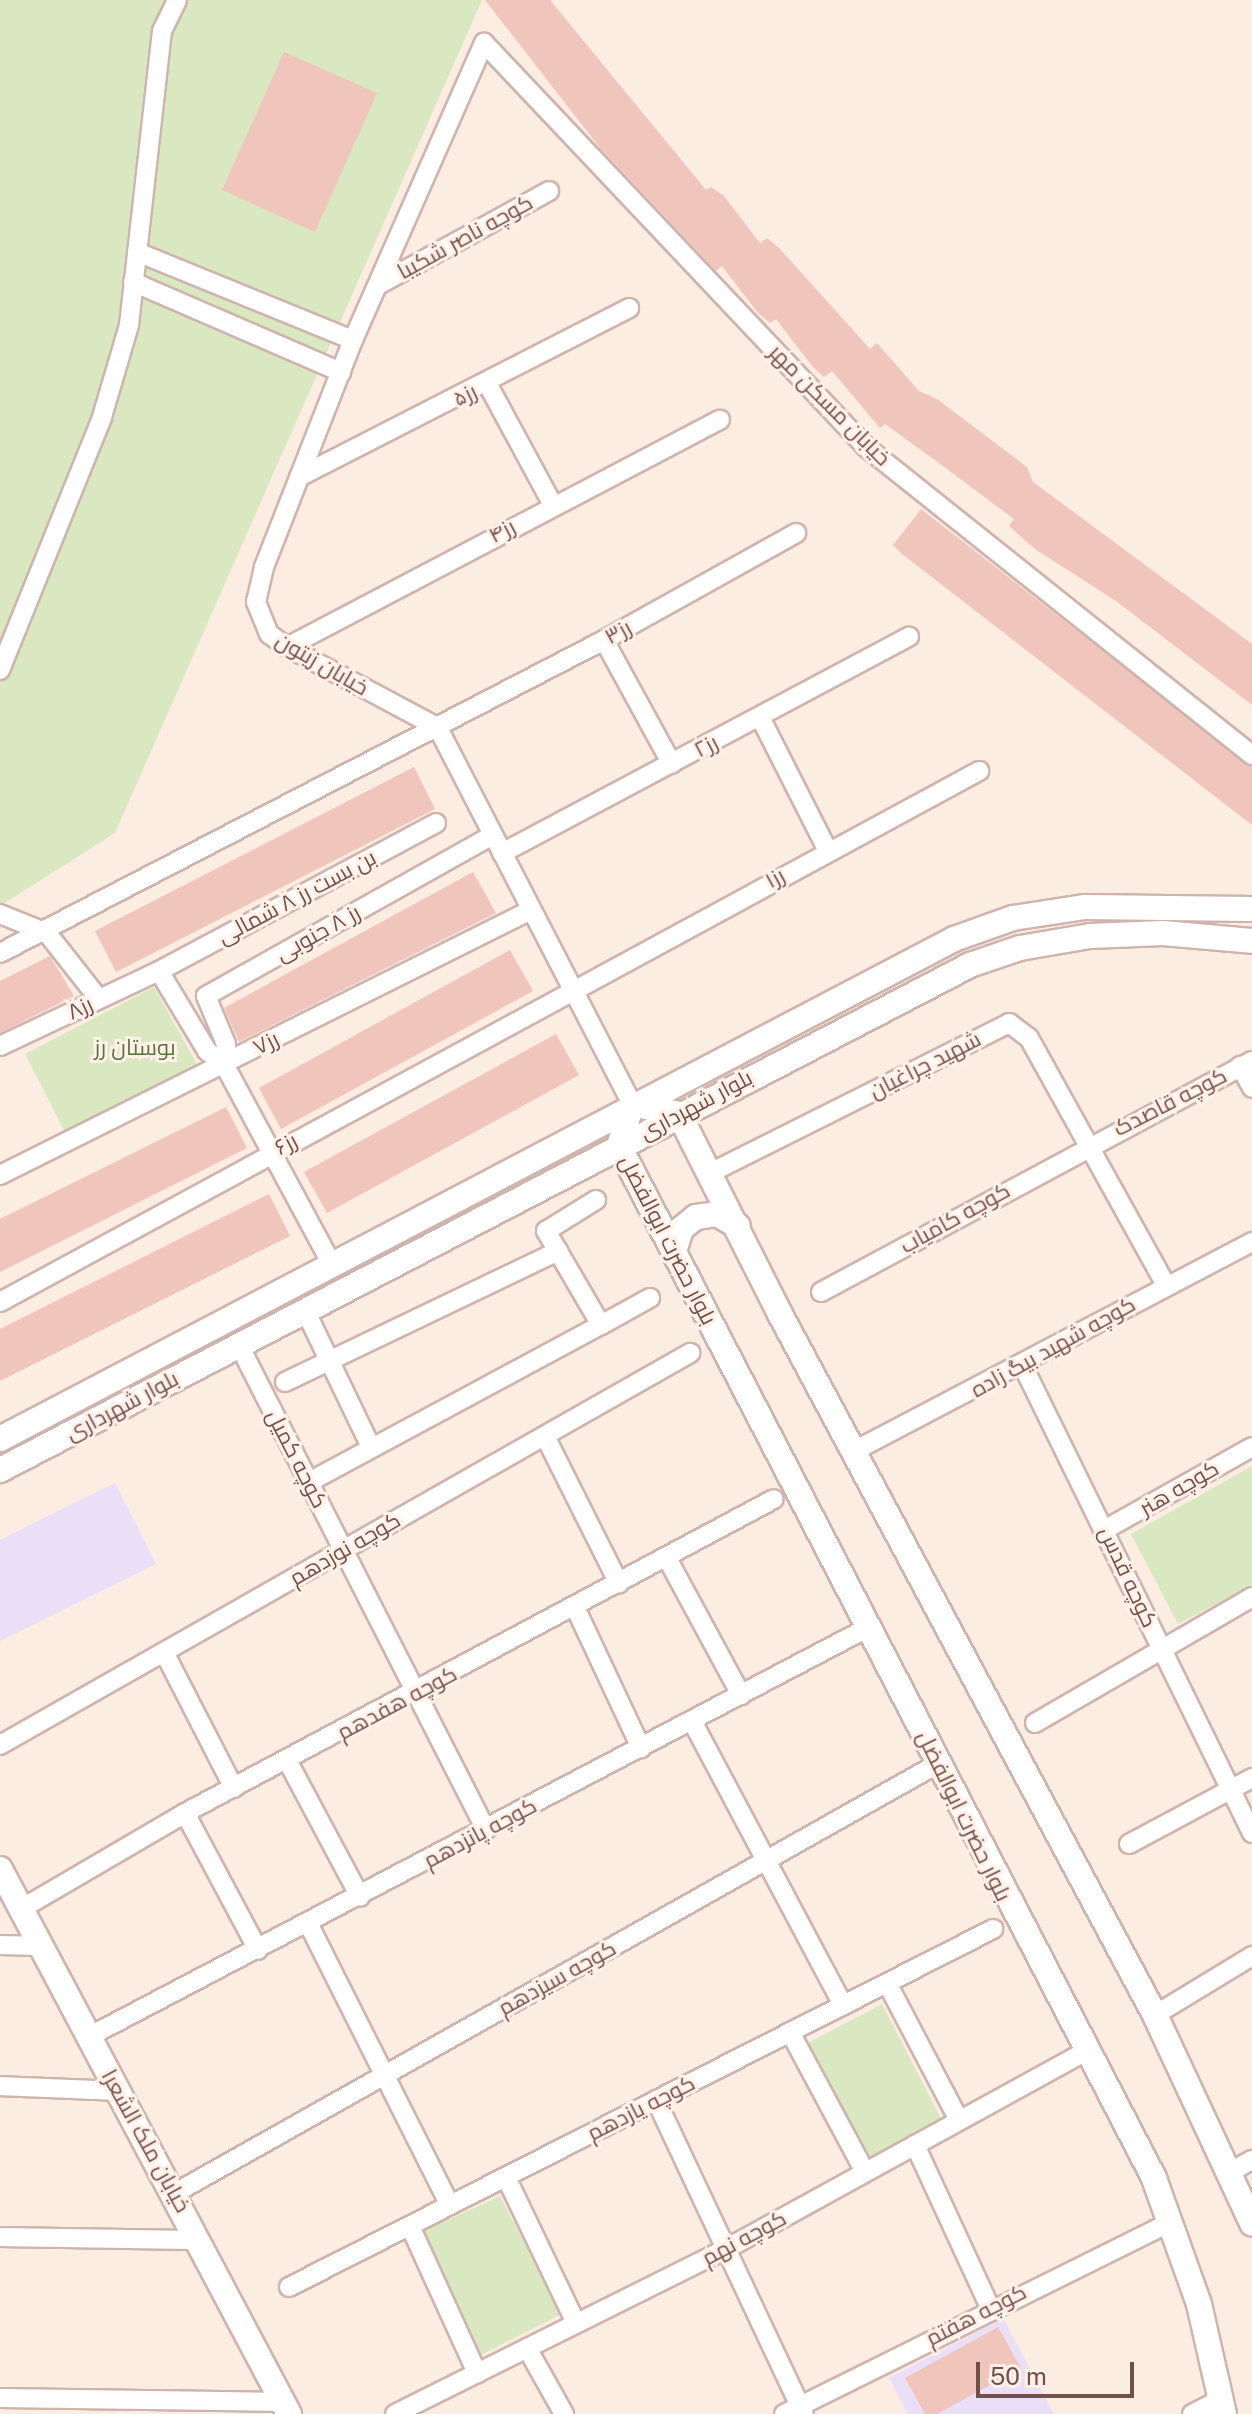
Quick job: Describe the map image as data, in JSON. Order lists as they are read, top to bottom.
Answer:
{
  "streets": {
    "main road": ["بلوار شهرداری", "بلوار حضرت ابوالفضل", "خیابان ملک الشعرا"],
    "street": [
      "کوچه ناصر شکیبا",
      "رز۵",
      "خیابان مسکن مهر",
      "رز۴",
      "رز۳",
      "خیابان زیتون",
      "رز۲",
      "رز۱",
      "بن بست رز ۸ شمالی",
      "رز ۸ جنوبی",
      "رز۸",
      "رز۷",
      "شهید چراغیان",
      "کوچه قاصدک",
      "رز۶",
      "کوچه کامیاب",
      "کوچه شهید بیگ زاده",
      "کوچه کمیل",
      "کوچه هنر",
      "کوچه نوزدهم",
      "کوچه قدس",
      "کوچه هفدهم",
      "کوچه پانزدهم",
      "کوچه سیزدهم",
      "کوچه یازدهم",
      "کوچه نهم",
      "کوچه هفتم"
    ]
  },
  "crossings": [
    ["کوچه ناصر شکیبا", "خیابان زیتون"],
    ["رز۵", "خیابان زیتون"],
    ["خیابان مسکن مهر", "خیابان زیتون"],
    ["رز۴", "خیابان زیتون"],
    ["رز۳", "خیابان زیتون"],
    ["رز۱", "رز۶"],
    ["بن بست رز ۸ شمالی", "رز۸"],
    ["رز ۸ جنوبی", "رز۷"],
    ["شهید چراغیان", "کوچه قاصدک"],
    ["شهید چراغیان", "کوچه کامیاب"],
    ["کوچه قاصدک", "کوچه کامیاب"],
    ["بلوار شهرداری", "بلوار حضرت ابوالفضل"],
    ["بلوار شهرداری", "کوچه کمیل"],
    ["بلوار حضرت ابوالفضل", "کوچه پانزدهم"],
    ["بلوار حضرت ابوالفضل", "کوچه سیزدهم"],
    ["بلوار حضرت ابوالفضل", "کوچه نهم"],
    ["بلوار حضرت ابوالفضل", "کوچه هفتم"],
    ["کوچه شهید بیگ زاده", "کوچه قدس"],
    ["کوچه کمیل", "کوچه نوزدهم"],
    ["کوچه کمیل", "کوچه هفدهم"],
    ["کوچه کمیل", "کوچه پانزدهم"],
    ["کوچه هنر", "کوچه قدس"],
    ["کوچه هفدهم", "خیابان ملک الشعرا"],
    ["کوچه پانزدهم", "خیابان ملک الشعرا"],
    ["کوچه سیزدهم", "خیابان ملک الشعرا"]
  ],
  "parks": ["بوستان رز"],
  "scale_bar": "50 m"
}
